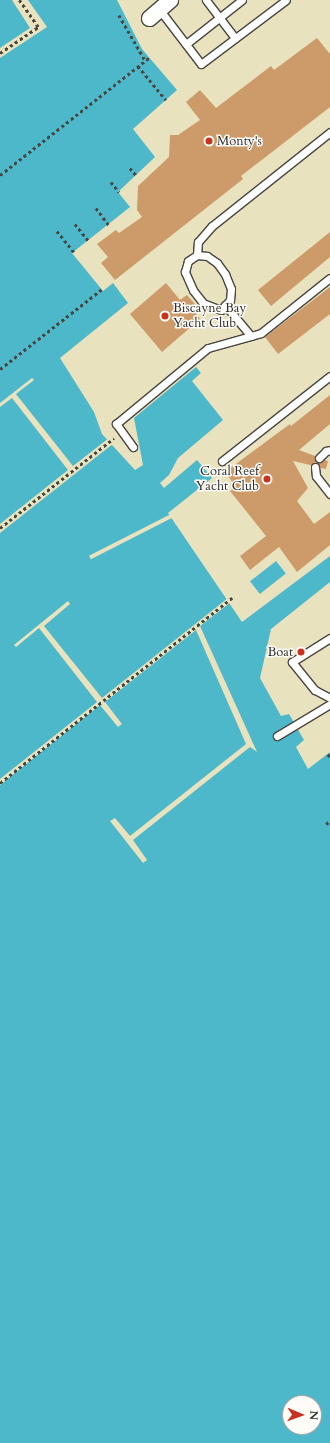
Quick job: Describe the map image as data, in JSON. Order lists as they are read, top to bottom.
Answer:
{
  "places": [
    "Monty's",
    "Biscayne Bay Yacht Club",
    "Coral Reef Yacht Club",
    "Boat"
  ],
  "north": "right"
}
